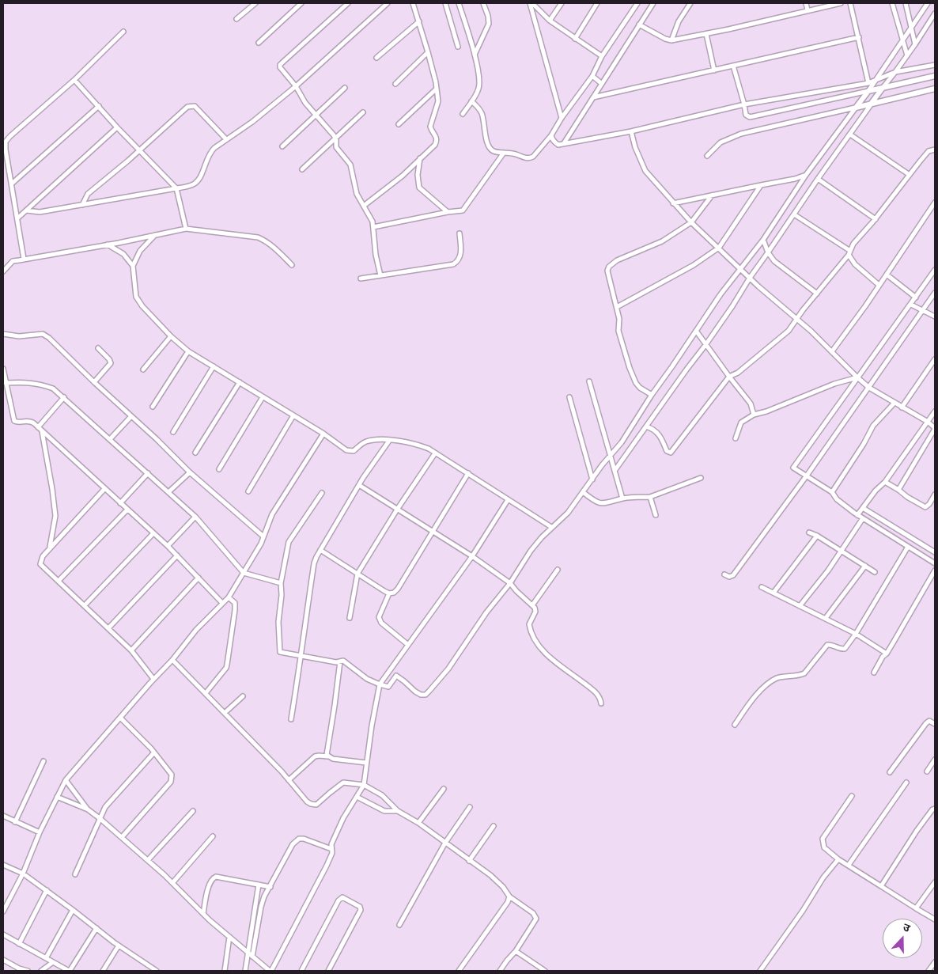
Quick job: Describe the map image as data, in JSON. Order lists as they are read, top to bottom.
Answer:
{
  "north": "top"
}
